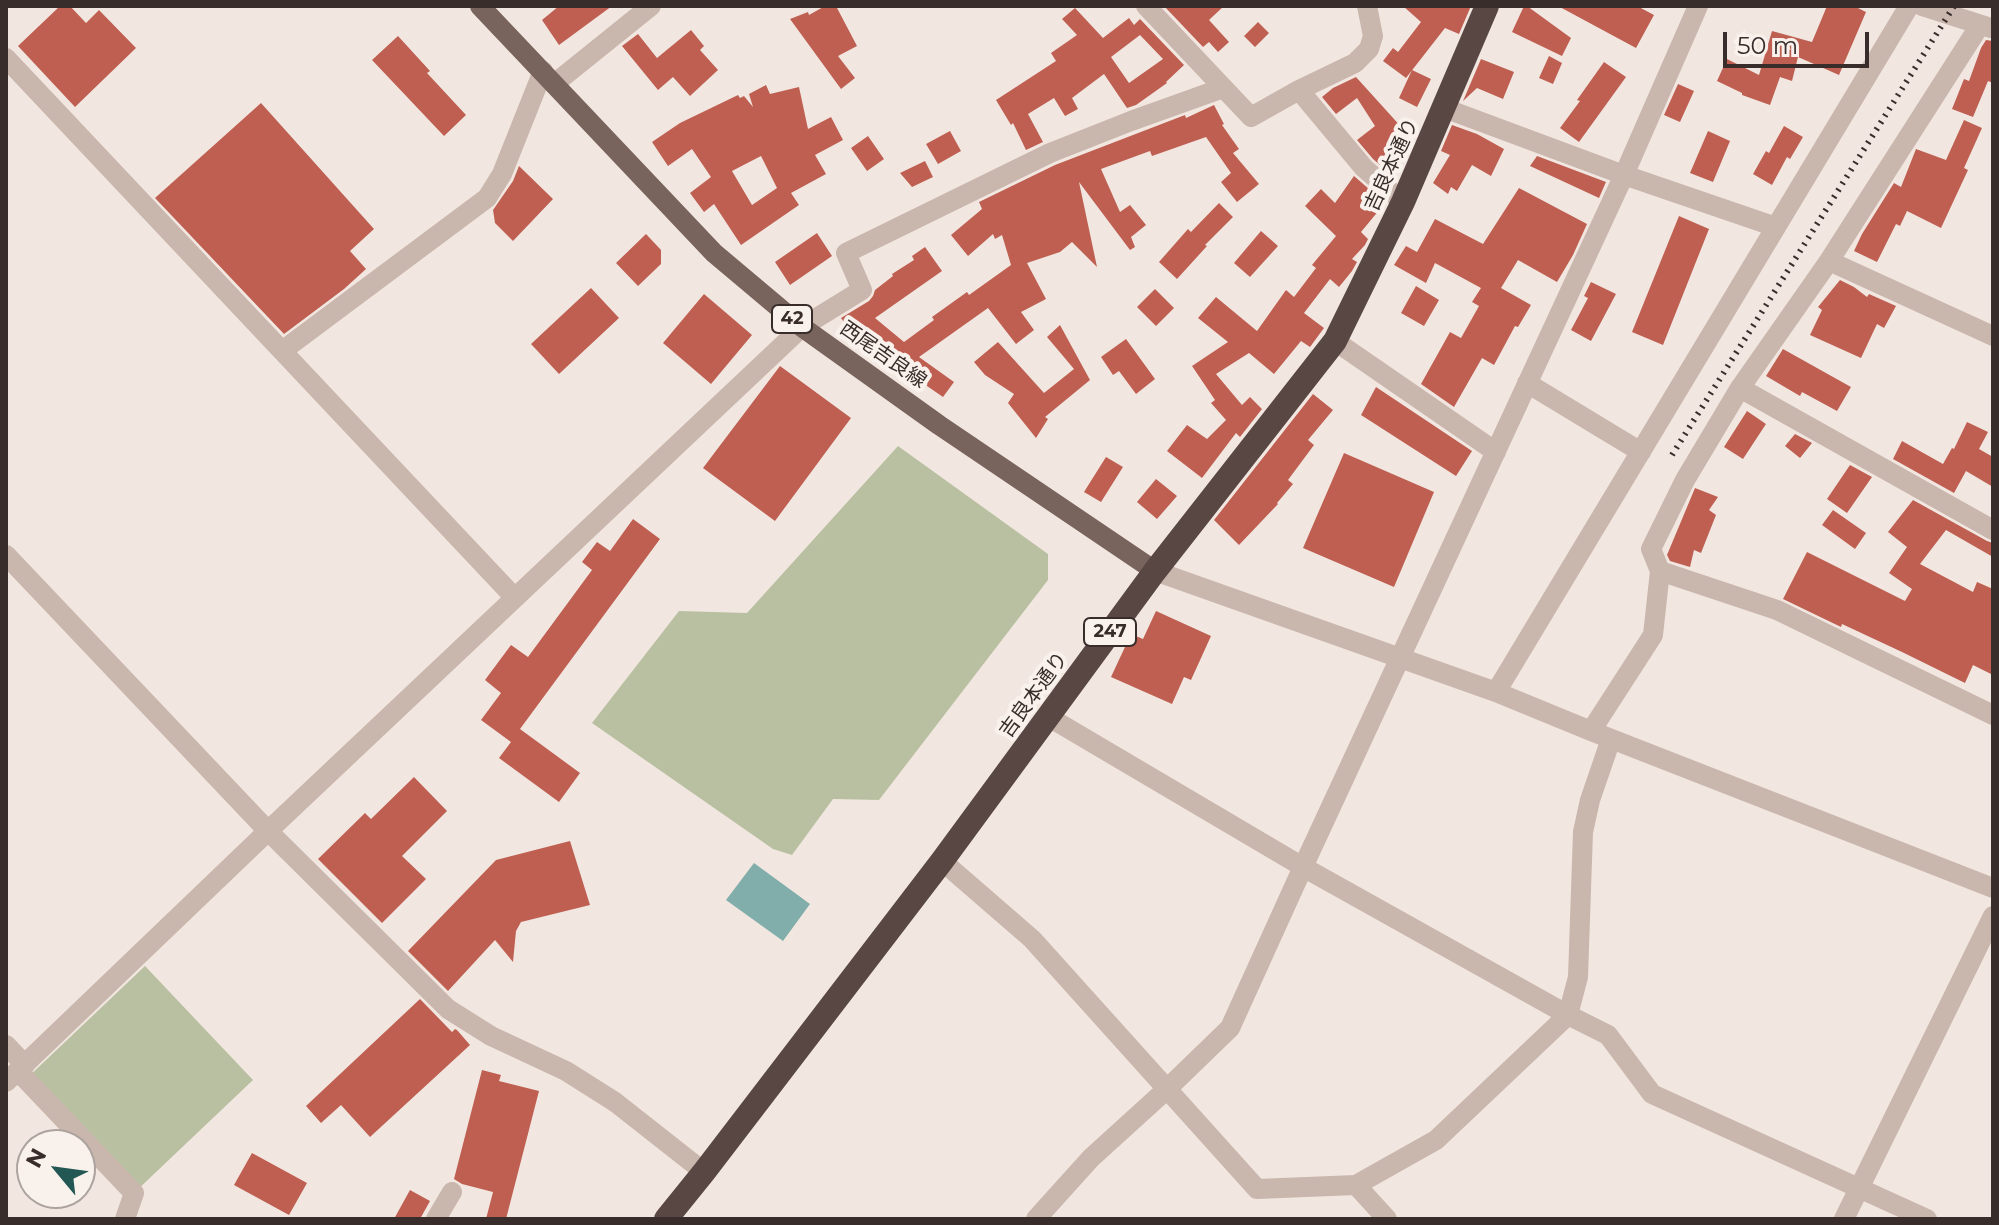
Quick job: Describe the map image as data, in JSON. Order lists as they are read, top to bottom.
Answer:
{
  "streets": {
    "highway": ["吉良本通り", "247"],
    "main road": ["42", "西尾吉良線"]
  },
  "crossings": [
    ["吉良本通り", "西尾吉良線"]
  ],
  "scale_bar": "50 m",
  "north": "top left"
}
